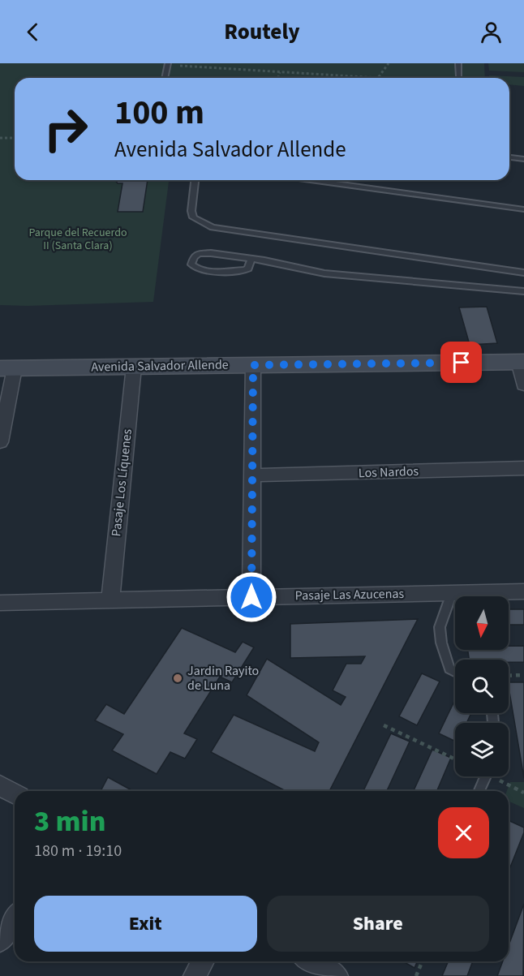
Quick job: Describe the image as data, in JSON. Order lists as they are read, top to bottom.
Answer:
{
  "streets": {
    "street": [
      "Avenida Salvador Allende",
      "Los Nardos",
      "Pasaje Los Líquenes",
      "Pasaje Las Azucenas"
    ]
  },
  "crossings": [
    ["Avenida Salvador Allende", "Pasaje Los Líquenes"],
    ["Pasaje Los Líquenes", "Pasaje Las Azucenas"]
  ],
  "parks": ["Parque del Recuerdo II (Santa Clara)"],
  "places": ["Jardin Rayito de Luna"],
  "north": "bottom",
  "page": {
    "header": "Routely",
    "turn": ["100 m", "Avenida Salvador Allende"],
    "heading": ["3 min", "180 m · 19:10"],
    "buttons": ["Exit", "Share"]
  }
}
